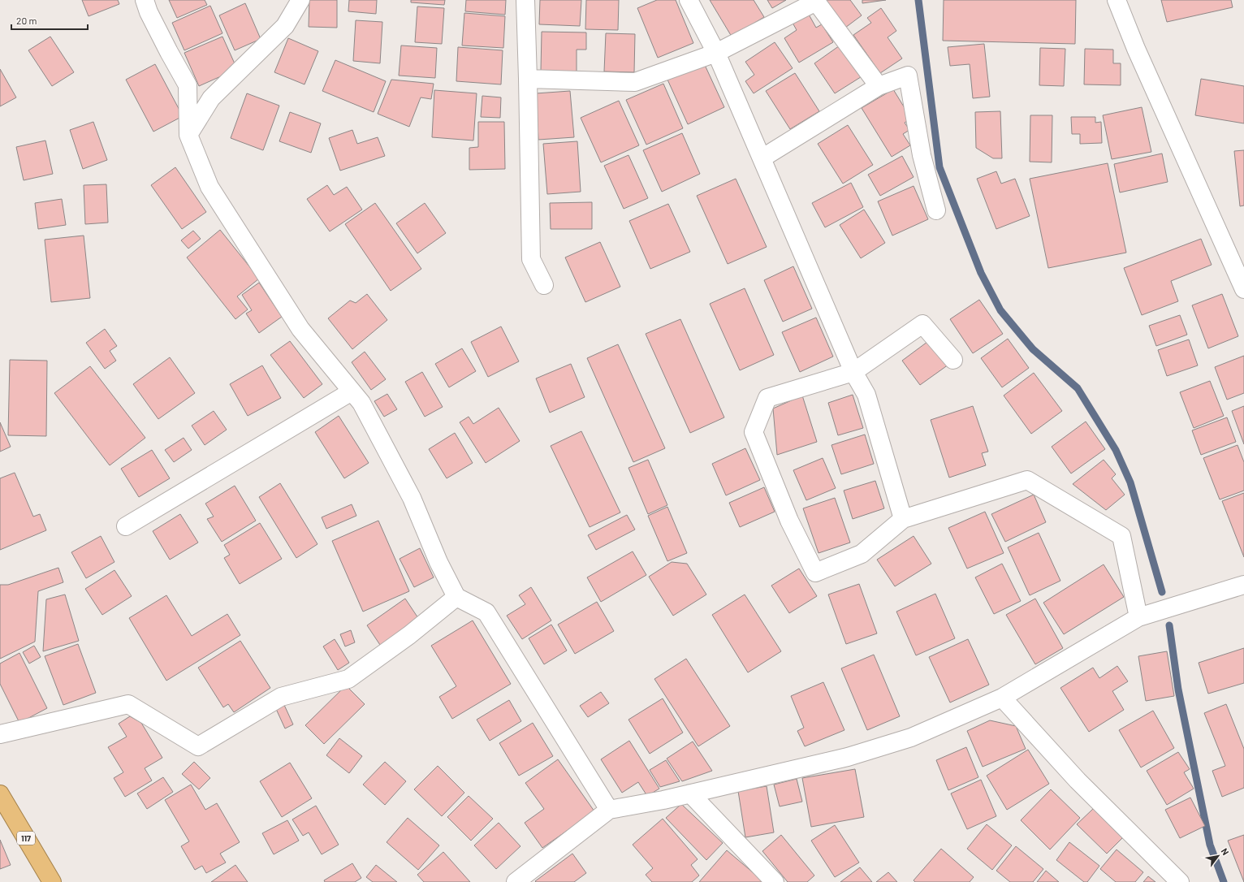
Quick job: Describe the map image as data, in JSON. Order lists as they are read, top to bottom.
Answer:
{
  "streets": {
    "highway": ["117"]
  },
  "scale_bar": "20 m",
  "north": "top right"
}
